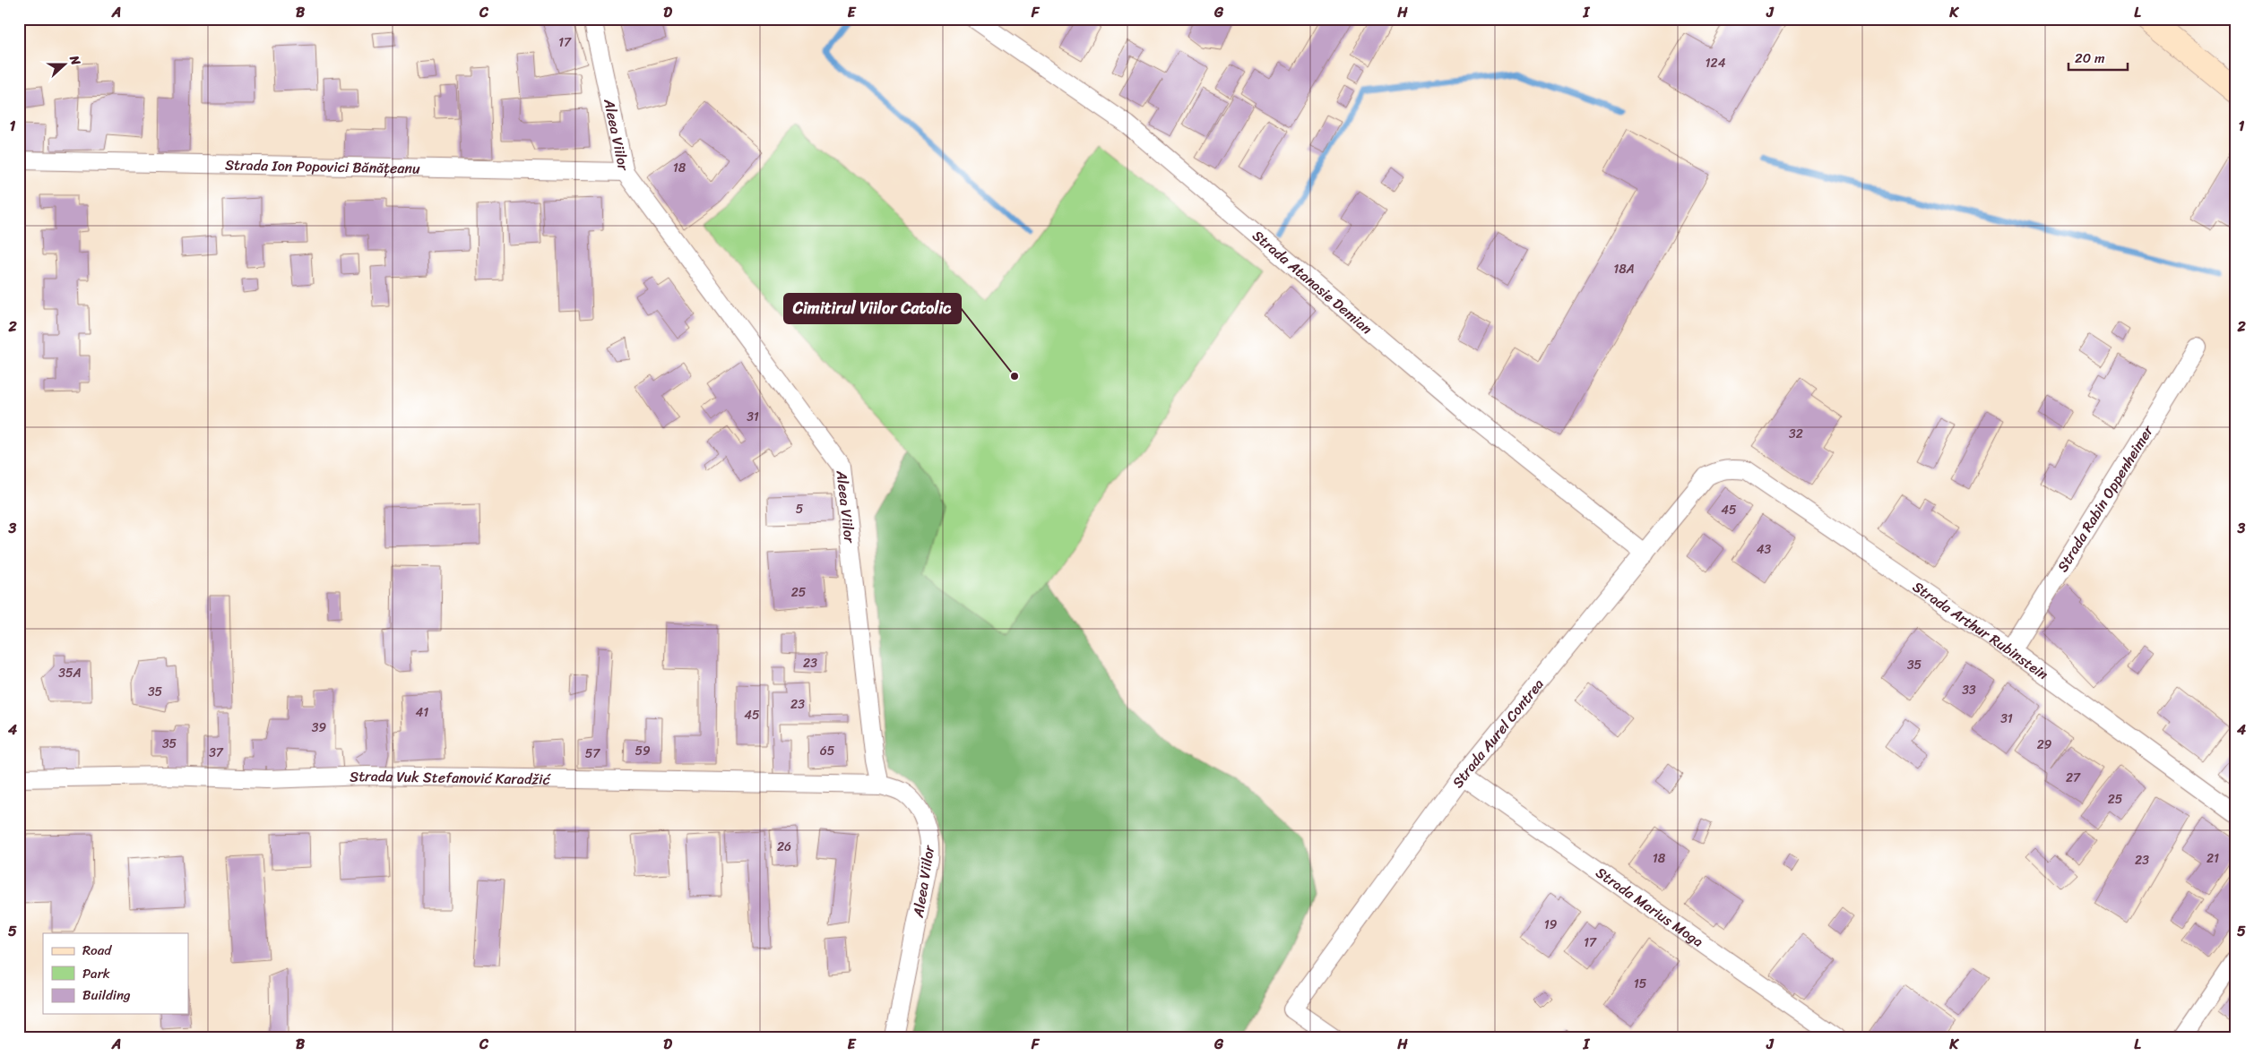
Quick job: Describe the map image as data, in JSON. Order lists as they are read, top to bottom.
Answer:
{
  "streets": {
    "street": [
      "Aleea Viilor",
      "Strada Ion Popovici Bănățeanu",
      "Strada Atanasie Demian",
      "Strada Rabin Oppenheimer",
      "Strada Arthur Rubinstein",
      "Strada Aurel Contrea",
      "Strada Vuk Stefanović Karadžić",
      "Strada Marius Moga"
    ]
  },
  "crossings": [
    ["Aleea Viilor", "Strada Ion Popovici Bănățeanu"],
    ["Aleea Viilor", "Strada Vuk Stefanović Karadžić"],
    ["Strada Atanasie Demian", "Strada Aurel Contrea"],
    ["Strada Rabin Oppenheimer", "Strada Arthur Rubinstein"],
    ["Strada Arthur Rubinstein", "Strada Aurel Contrea"],
    ["Strada Aurel Contrea", "Strada Marius Moga"]
  ],
  "places": ["Cimitirul Viilor Catolic"],
  "house_numbers": [
    "17",
    "124",
    "18",
    "18A",
    "31",
    "32",
    "5",
    "45",
    "43",
    "25",
    "23",
    "35",
    "35A",
    "33",
    "35",
    "23",
    "41",
    "45",
    "31",
    "39",
    "35",
    "29",
    "59",
    "65",
    "37",
    "57",
    "27",
    "25",
    "26",
    "18",
    "21",
    "23",
    "19",
    "17",
    "15"
  ],
  "legend": ["Road", "Park", "Building"],
  "scale_bar": "20 m",
  "north": "right",
  "grid": {
    "columns": [
      "A",
      "B",
      "C",
      "D",
      "E",
      "F",
      "G",
      "H",
      "I",
      "J",
      "K",
      "L"
    ],
    "rows": [
      "1",
      "2",
      "3",
      "4",
      "5"
    ]
  }
}
